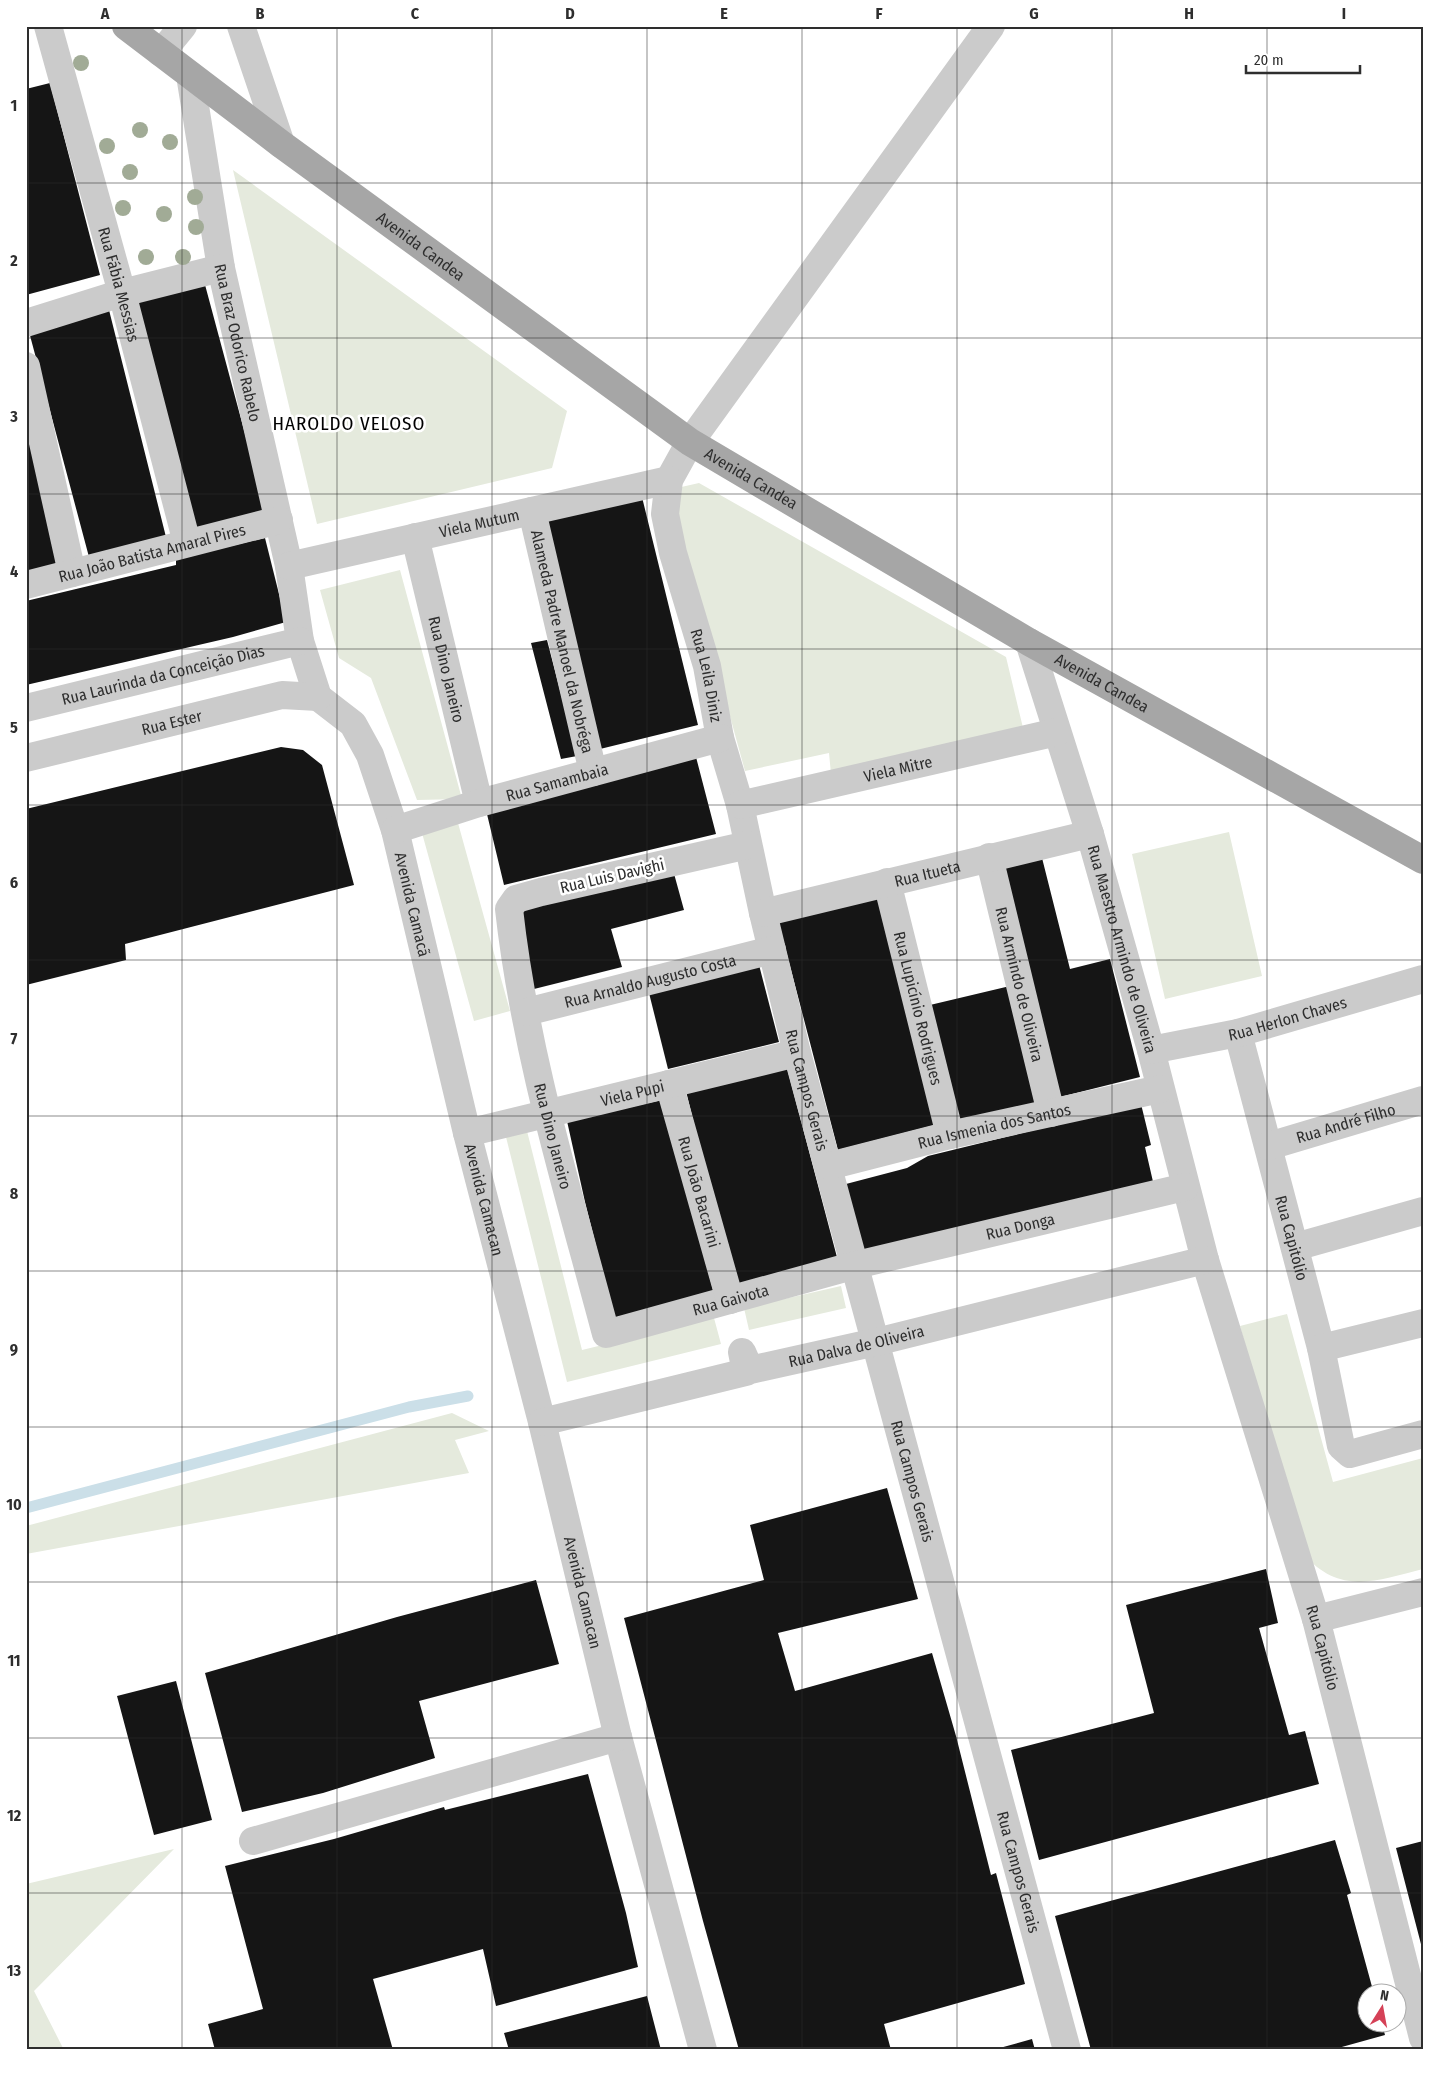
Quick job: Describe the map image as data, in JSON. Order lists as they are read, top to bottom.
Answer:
{
  "streets": {
    "main road": ["Avenida Candea"],
    "street": [
      "Rua Fábia Messias",
      "Rua Braz Odorico Rabelo",
      "Viela Mutum",
      "Rua João Batista Amaral Pires",
      "Alameda Padre Manoel da Nobréga",
      "Rua Dino Janeiro",
      "Rua Laurinda da Conceição Dias",
      "Rua Leila Diniz",
      "Rua Ester",
      "Viela Mitre",
      "Rua Samambaia",
      "Rua Itueta",
      "Rua Luis Davighi",
      "Avenida Camacã",
      "Rua Maestro Armindo de Oliveira",
      "Rua Arnaldo Augusto Costa",
      "Rua Armindo de Oliveira",
      "Rua Lupicínio Rodrigues",
      "Rua Herlon Chaves",
      "Rua Campos Gerais",
      "Viela Pupi",
      "Rua André Filho",
      "Rua Ismenia dos Santos",
      "Rua João Bacarini",
      "Avenida Camacan",
      "Rua Donga",
      "Rua Capitólio",
      "Rua Gaivota",
      "Rua Dalva de Oliveira"
    ]
  },
  "crossings": [
    ["Avenida Candea", "Rua Braz Odorico Rabelo"],
    ["Avenida Candea", "Rua Leila Diniz"],
    ["Avenida Candea", "Rua Maestro Armindo de Oliveira"],
    ["Rua Fábia Messias", "Rua João Batista Amaral Pires"],
    ["Rua Braz Odorico Rabelo", "Viela Mutum"],
    ["Rua Braz Odorico Rabelo", "Rua João Batista Amaral Pires"],
    ["Rua Braz Odorico Rabelo", "Rua Laurinda da Conceição Dias"],
    ["Rua Braz Odorico Rabelo", "Rua Ester"],
    ["Rua Braz Odorico Rabelo", "Avenida Camacã"],
    ["Viela Mutum", "Alameda Padre Manoel da Nobréga"],
    ["Viela Mutum", "Rua Dino Janeiro"],
    ["Viela Mutum", "Rua Leila Diniz"],
    ["Alameda Padre Manoel da Nobréga", "Rua Samambaia"],
    ["Rua Dino Janeiro", "Rua Samambaia"],
    ["Rua Dino Janeiro", "Rua Luis Davighi"],
    ["Rua Dino Janeiro", "Rua Arnaldo Augusto Costa"],
    ["Rua Dino Janeiro", "Viela Pupi"],
    ["Rua Dino Janeiro", "Rua Gaivota"],
    ["Rua Leila Diniz", "Viela Mitre"],
    ["Rua Leila Diniz", "Rua Samambaia"],
    ["Rua Leila Diniz", "Rua Itueta"],
    ["Rua Leila Diniz", "Rua Luis Davighi"],
    ["Rua Leila Diniz", "Rua Campos Gerais"],
    ["Rua Ester", "Avenida Camacã"],
    ["Viela Mitre", "Rua Maestro Armindo de Oliveira"],
    ["Rua Samambaia", "Avenida Camacã"],
    ["Rua Itueta", "Rua Maestro Armindo de Oliveira"],
    ["Rua Itueta", "Rua Armindo de Oliveira"],
    ["Rua Itueta", "Rua Lupicínio Rodrigues"],
    ["Rua Itueta", "Rua Campos Gerais"],
    ["Avenida Camacã", "Viela Pupi"],
    ["Avenida Camacã", "Avenida Camacan"],
    ["Rua Maestro Armindo de Oliveira", "Rua Herlon Chaves"],
    ["Rua Maestro Armindo de Oliveira", "Rua Ismenia dos Santos"],
    ["Rua Maestro Armindo de Oliveira", "Rua Donga"],
    ["Rua Maestro Armindo de Oliveira", "Rua Capitólio"],
    ["Rua Maestro Armindo de Oliveira", "Rua Dalva de Oliveira"],
    ["Rua Arnaldo Augusto Costa", "Rua Campos Gerais"],
    ["Rua Armindo de Oliveira", "Rua Ismenia dos Santos"],
    ["Rua Lupicínio Rodrigues", "Rua Ismenia dos Santos"],
    ["Rua Herlon Chaves", "Rua Capitólio"],
    ["Rua Campos Gerais", "Viela Pupi"],
    ["Rua Campos Gerais", "Rua Ismenia dos Santos"],
    ["Rua Campos Gerais", "Rua Donga"],
    ["Rua Campos Gerais", "Rua Gaivota"],
    ["Rua Campos Gerais", "Rua Dalva de Oliveira"],
    ["Viela Pupi", "Rua João Bacarini"],
    ["Viela Pupi", "Avenida Camacan"],
    ["Rua André Filho", "Rua Capitólio"],
    ["Rua João Bacarini", "Rua Gaivota"],
    ["Avenida Camacan", "Rua Dalva de Oliveira"],
    ["Rua Donga", "Rua Gaivota"],
    ["Rua Capitólio", "Rua Dalva de Oliveira"]
  ],
  "districts": ["HAROLDO VELOSO"],
  "scale_bar": "20 m",
  "north": "top",
  "grid": {
    "columns": [
      "A",
      "B",
      "C",
      "D",
      "E",
      "F",
      "G",
      "H",
      "I"
    ],
    "rows": [
      "1",
      "2",
      "3",
      "4",
      "5",
      "6",
      "7",
      "8",
      "9",
      "10",
      "11",
      "12",
      "13"
    ]
  }
}
